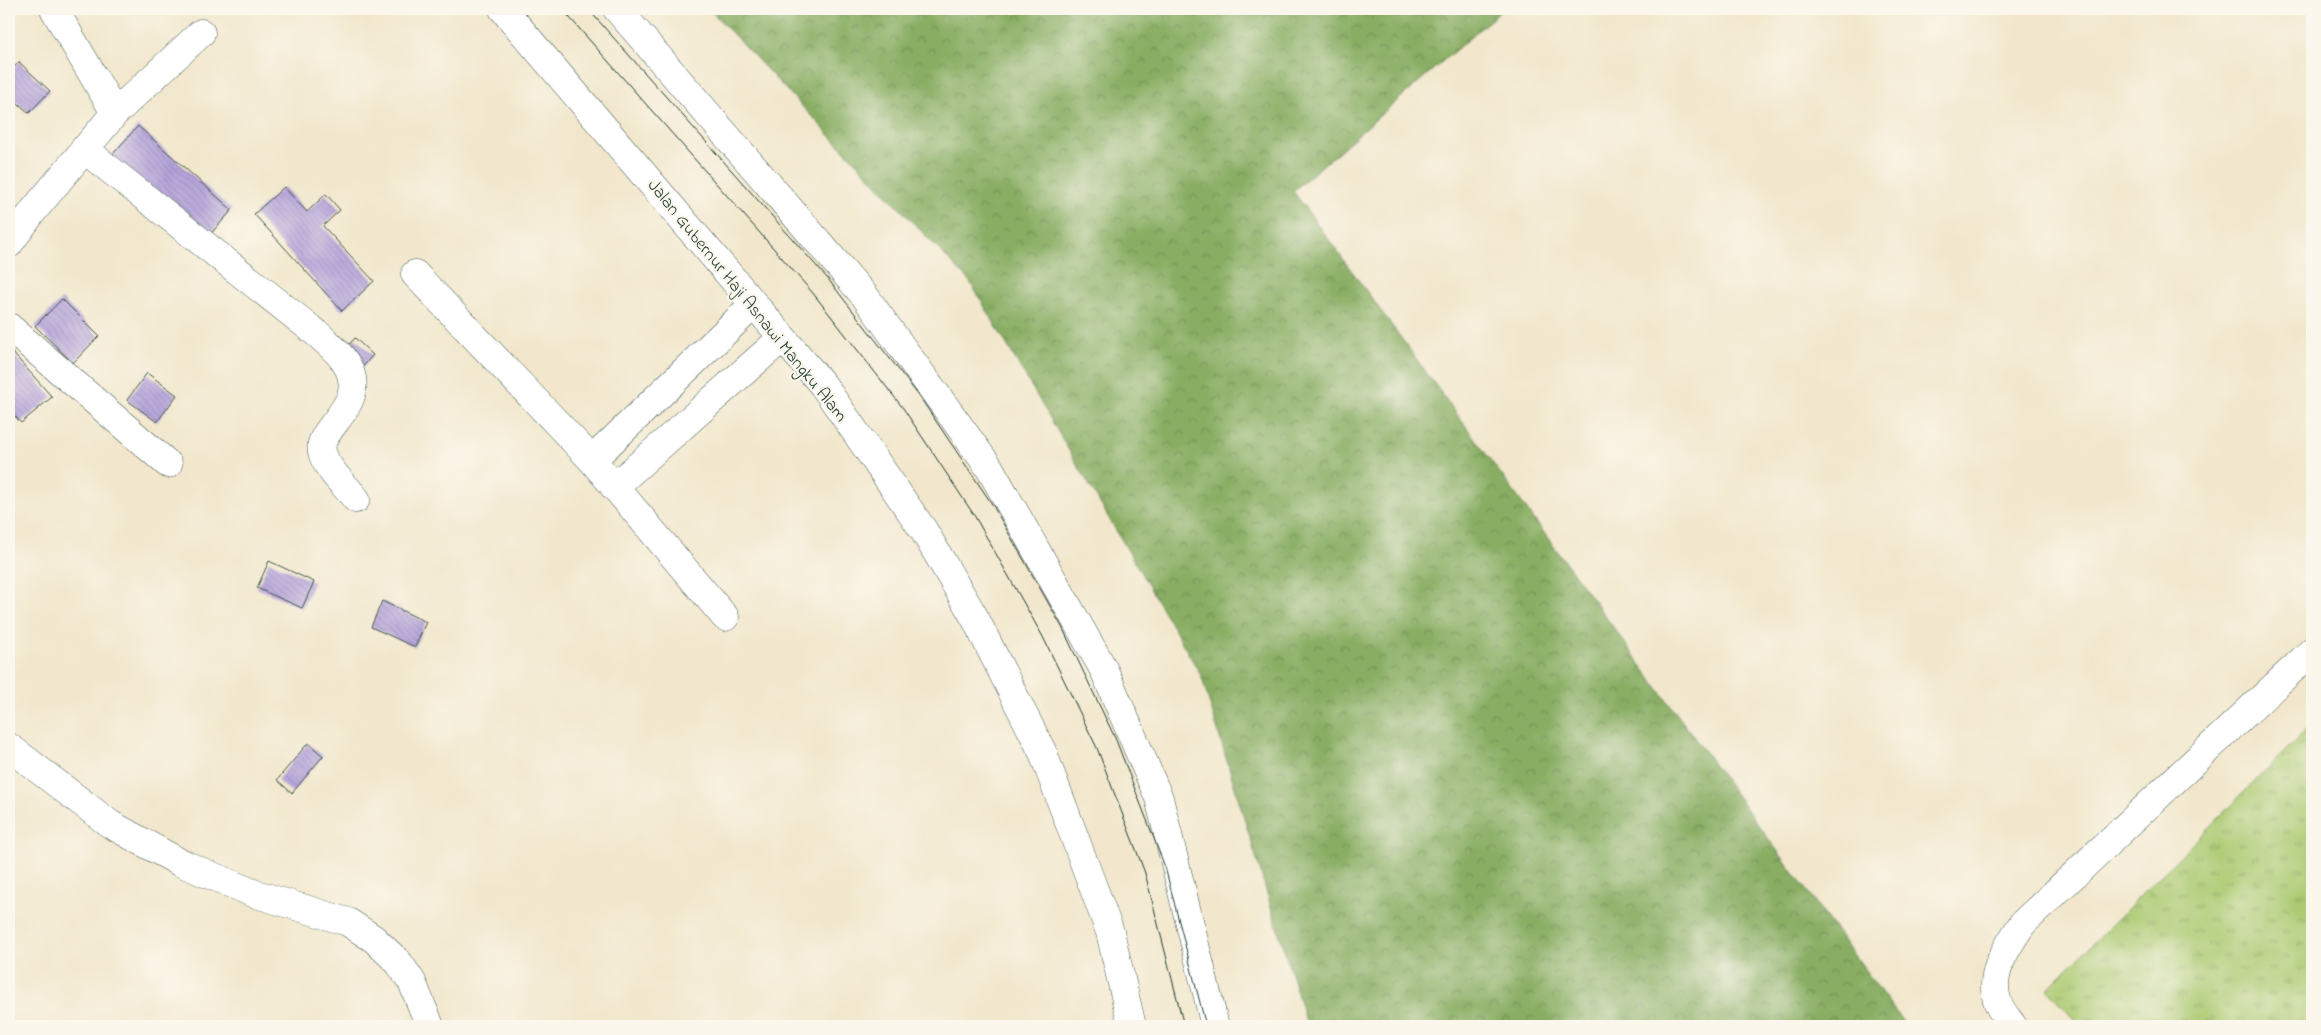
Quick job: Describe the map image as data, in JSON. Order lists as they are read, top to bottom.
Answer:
{
  "streets": {
    "main road": ["Jalan Gubernur Haji Asnawi Mangku Alam"]
  }
}
